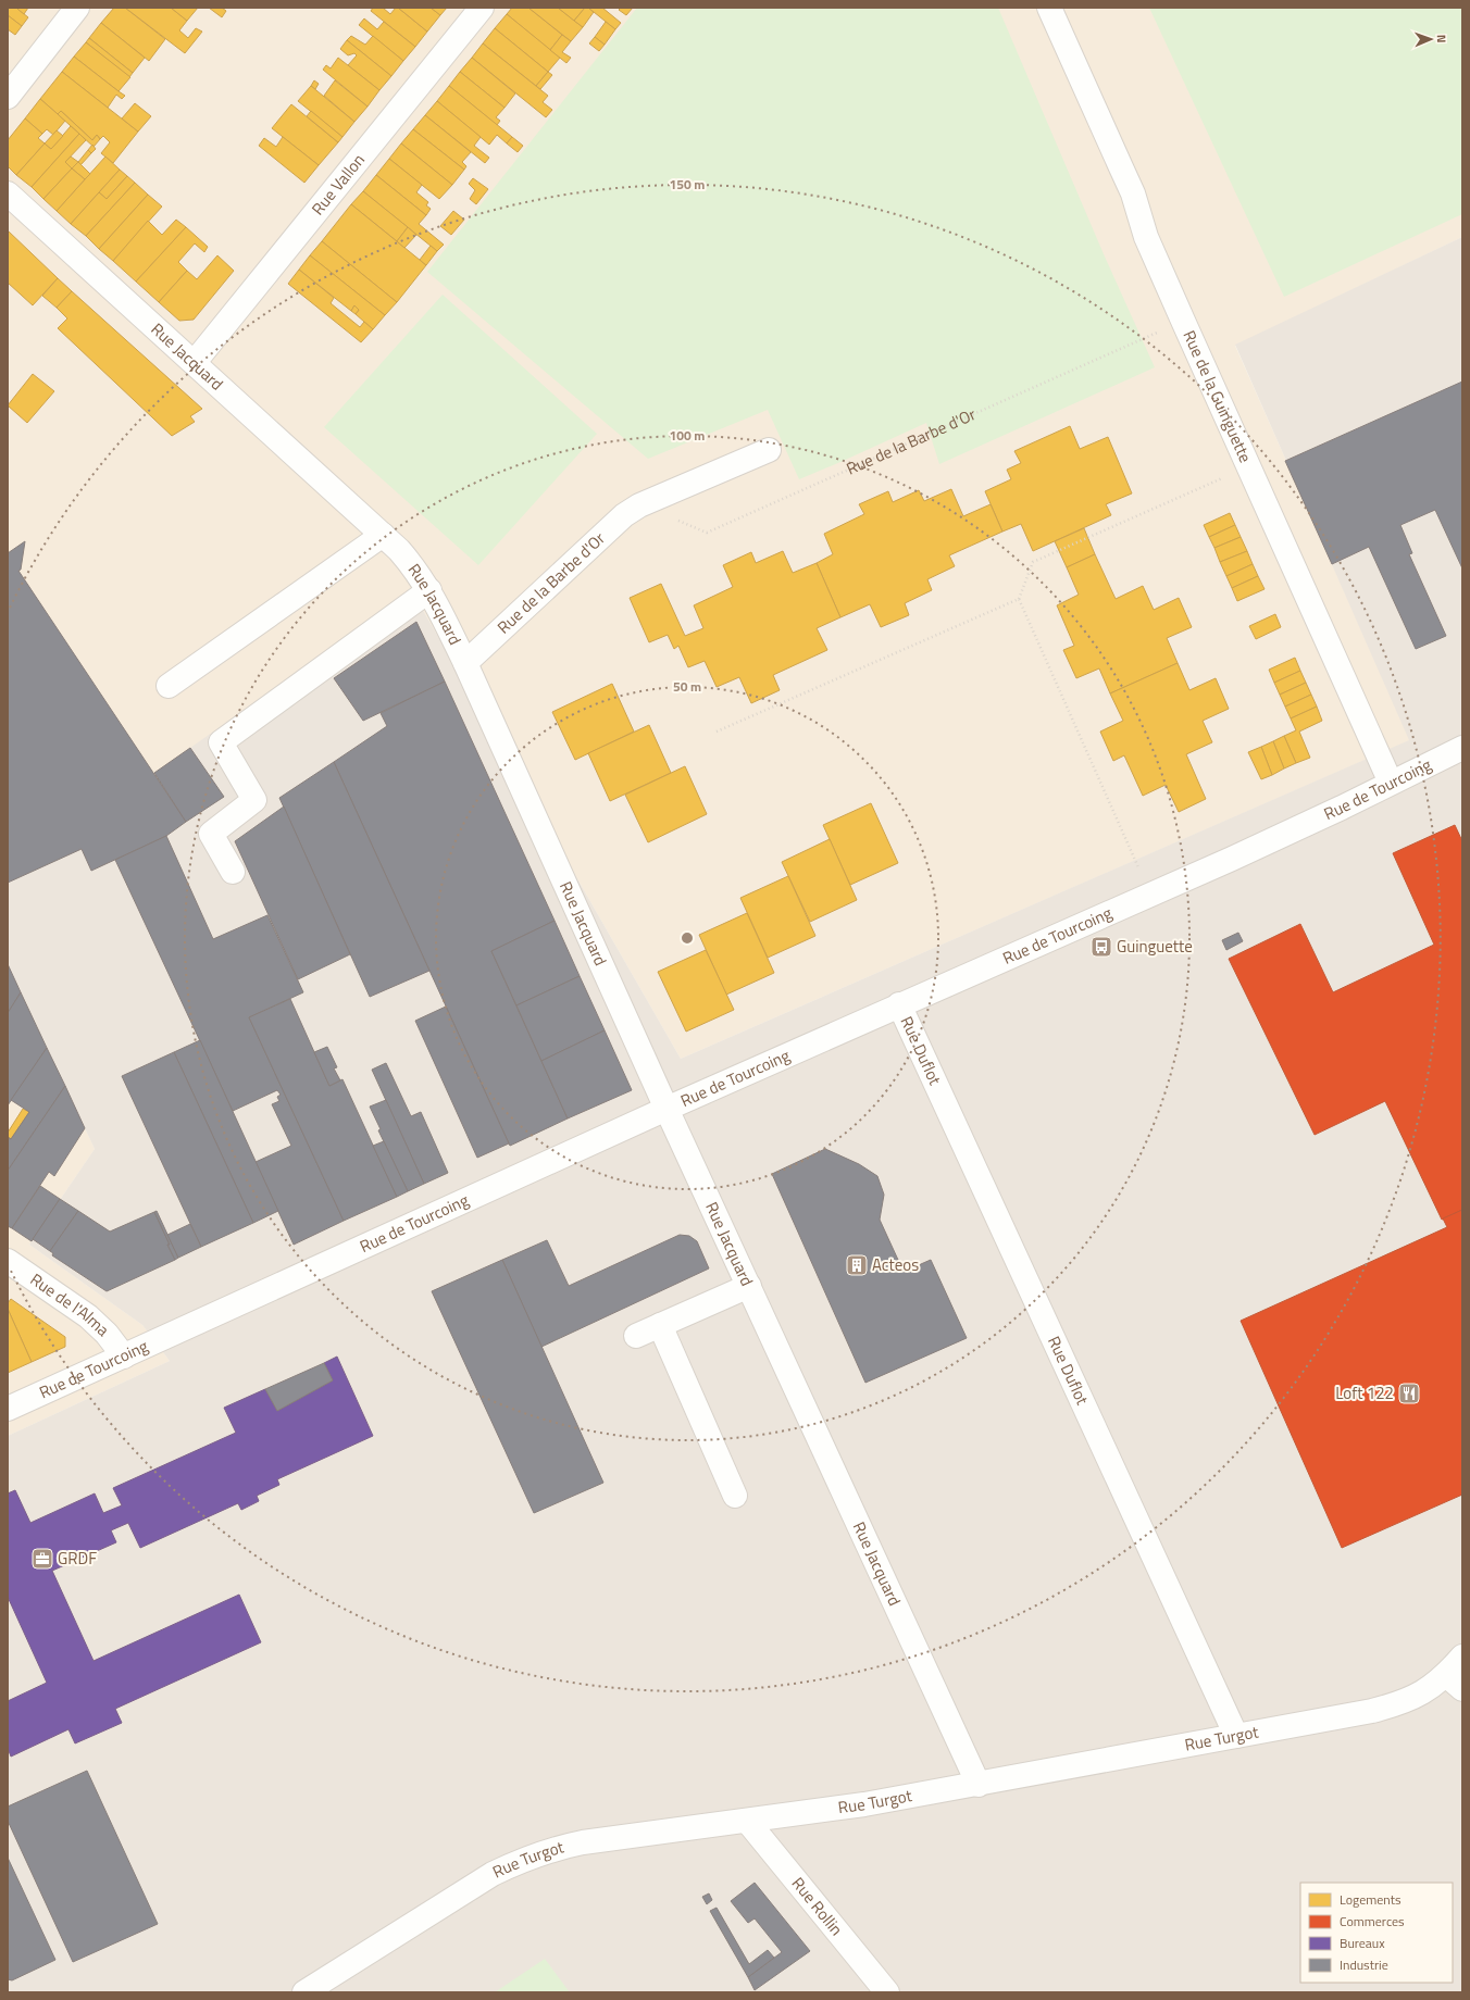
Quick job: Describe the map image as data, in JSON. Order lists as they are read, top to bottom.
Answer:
{
  "streets": {
    "street": [
      "Rue Vallon",
      "Rue Jacquard",
      "Rue de la Guinguette",
      "Rue de la Barbe d'Or",
      "Rue de Tourcoing",
      "Rue Duflot",
      "Rue de l'Alma",
      "Rue Turgot",
      "Rue Rollin"
    ]
  },
  "crossings": [
    ["Rue Vallon", "Rue Jacquard"],
    ["Rue Jacquard", "Rue de la Barbe d'Or"],
    ["Rue Jacquard", "Rue de Tourcoing"],
    ["Rue Jacquard", "Rue Turgot"],
    ["Rue de la Guinguette", "Rue de la Barbe d'Or"],
    ["Rue de la Guinguette", "Rue de Tourcoing"],
    ["Rue de Tourcoing", "Rue Duflot"],
    ["Rue de Tourcoing", "Rue de l'Alma"],
    ["Rue Duflot", "Rue Turgot"],
    ["Rue Turgot", "Rue Rollin"]
  ],
  "places": {
    "bus stop": ["Guinguette"],
    "building": ["Acteos"],
    "restaurant": ["Loft 122"],
    "office": ["GRDF"]
  },
  "legend": [
    "Logements",
    "Commerces",
    "Bureaux",
    "Industrie"
  ],
  "north": "right",
  "rings": ["150 m", "100 m", "50 m"]
}
